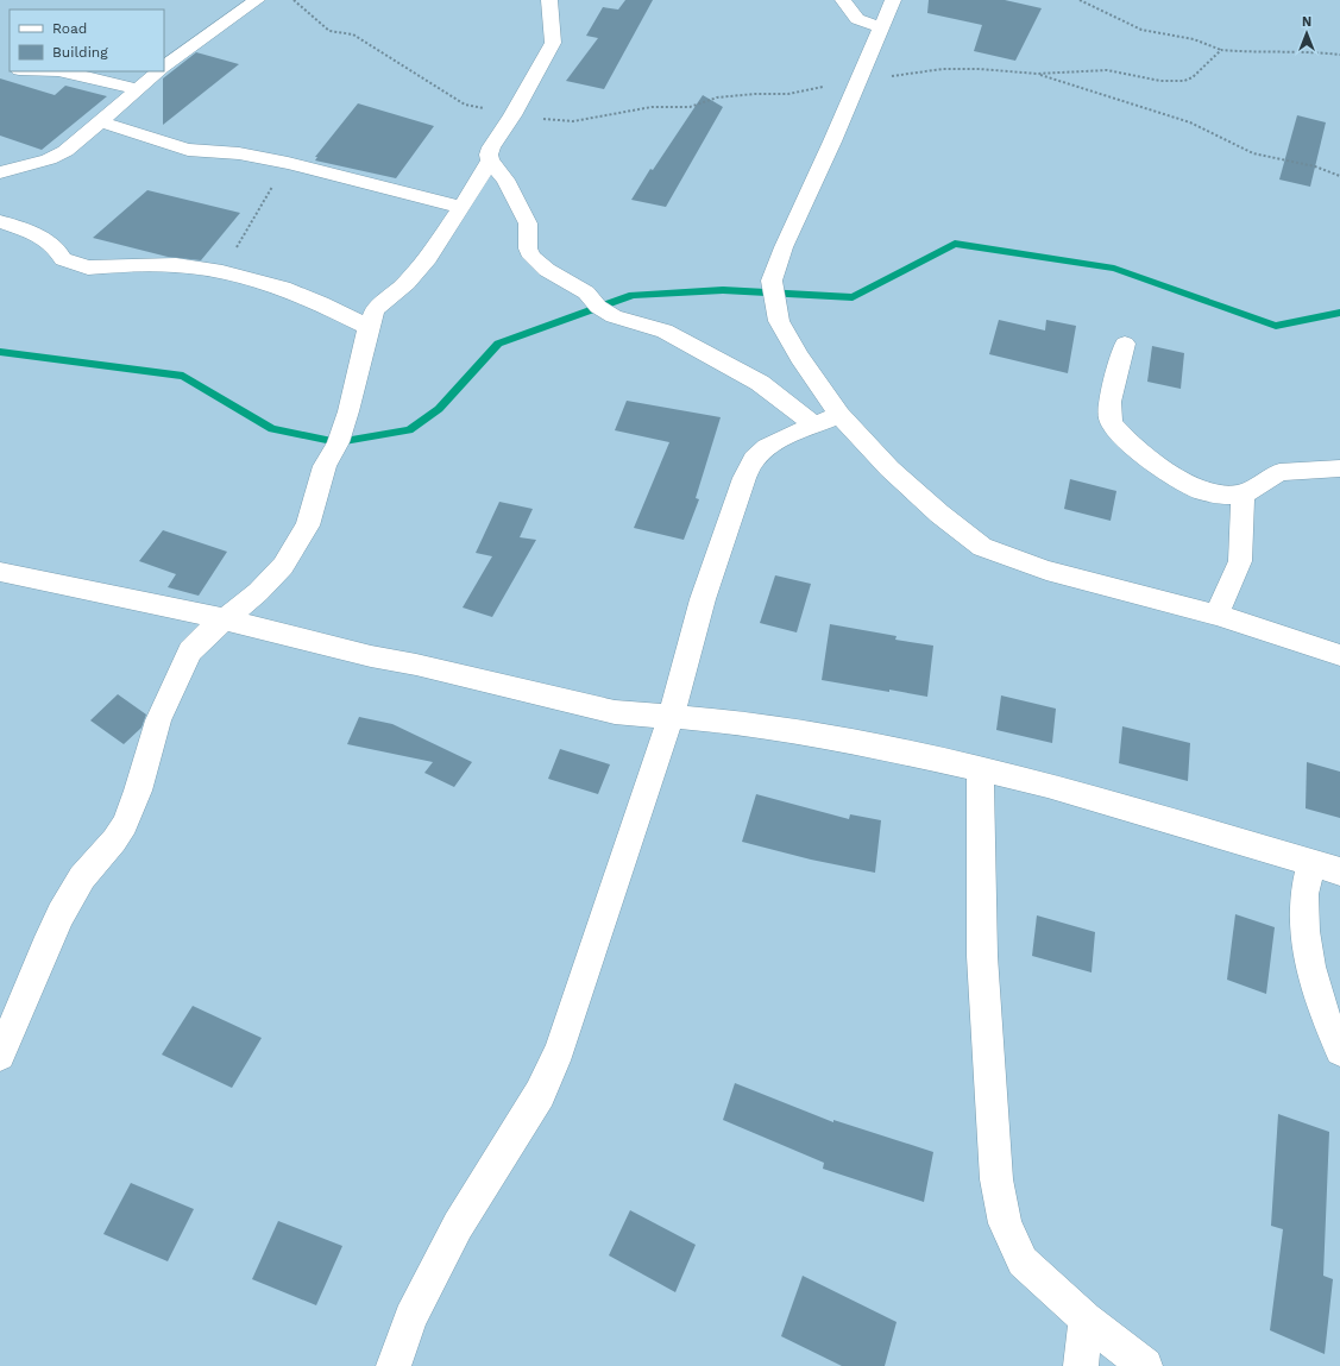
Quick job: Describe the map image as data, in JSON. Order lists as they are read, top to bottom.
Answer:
{
  "legend": ["Road", "Building"],
  "north": "top"
}
